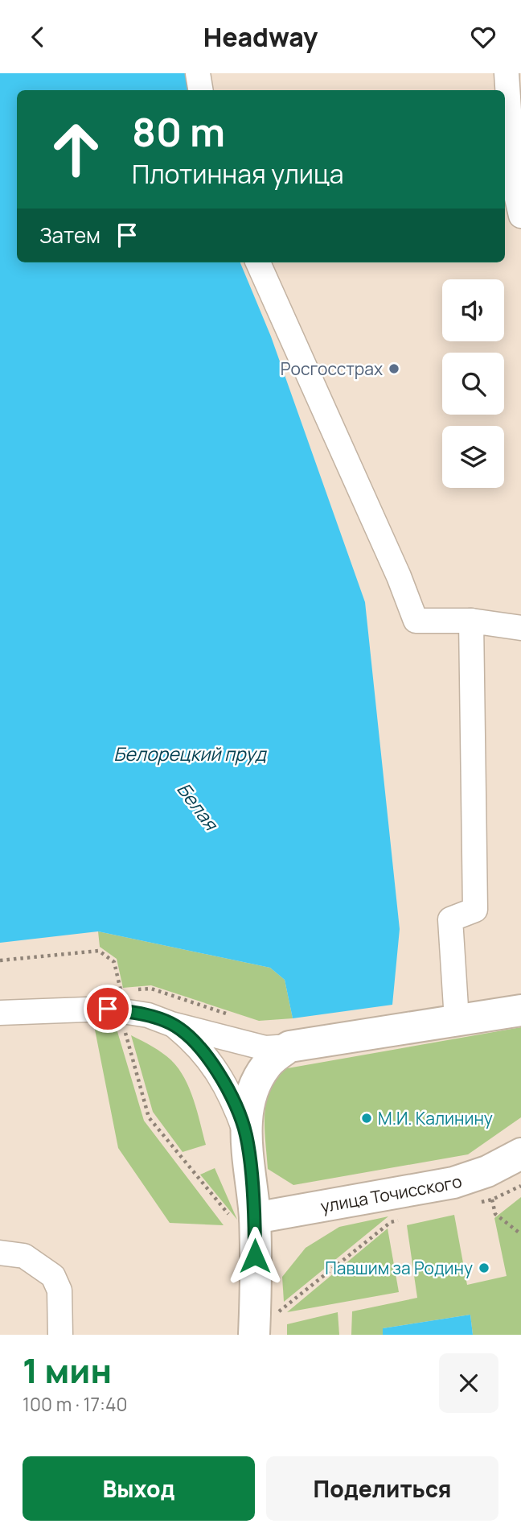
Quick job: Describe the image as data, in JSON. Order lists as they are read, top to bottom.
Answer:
{
  "streets": {
    "main road": ["улица Точисского"]
  },
  "water": ["Белорецкий пруд", "Белая"],
  "places": ["Росгосстрах", "М.И. Калинину", "Павшим за Родину"],
  "page": {
    "header": "Headway",
    "turn": ["80 m", "Плотинная улица"],
    "then": "Затем",
    "heading": ["1 мин", "100 m · 17:40"],
    "buttons": ["Выход", "Поделиться"]
  }
}
